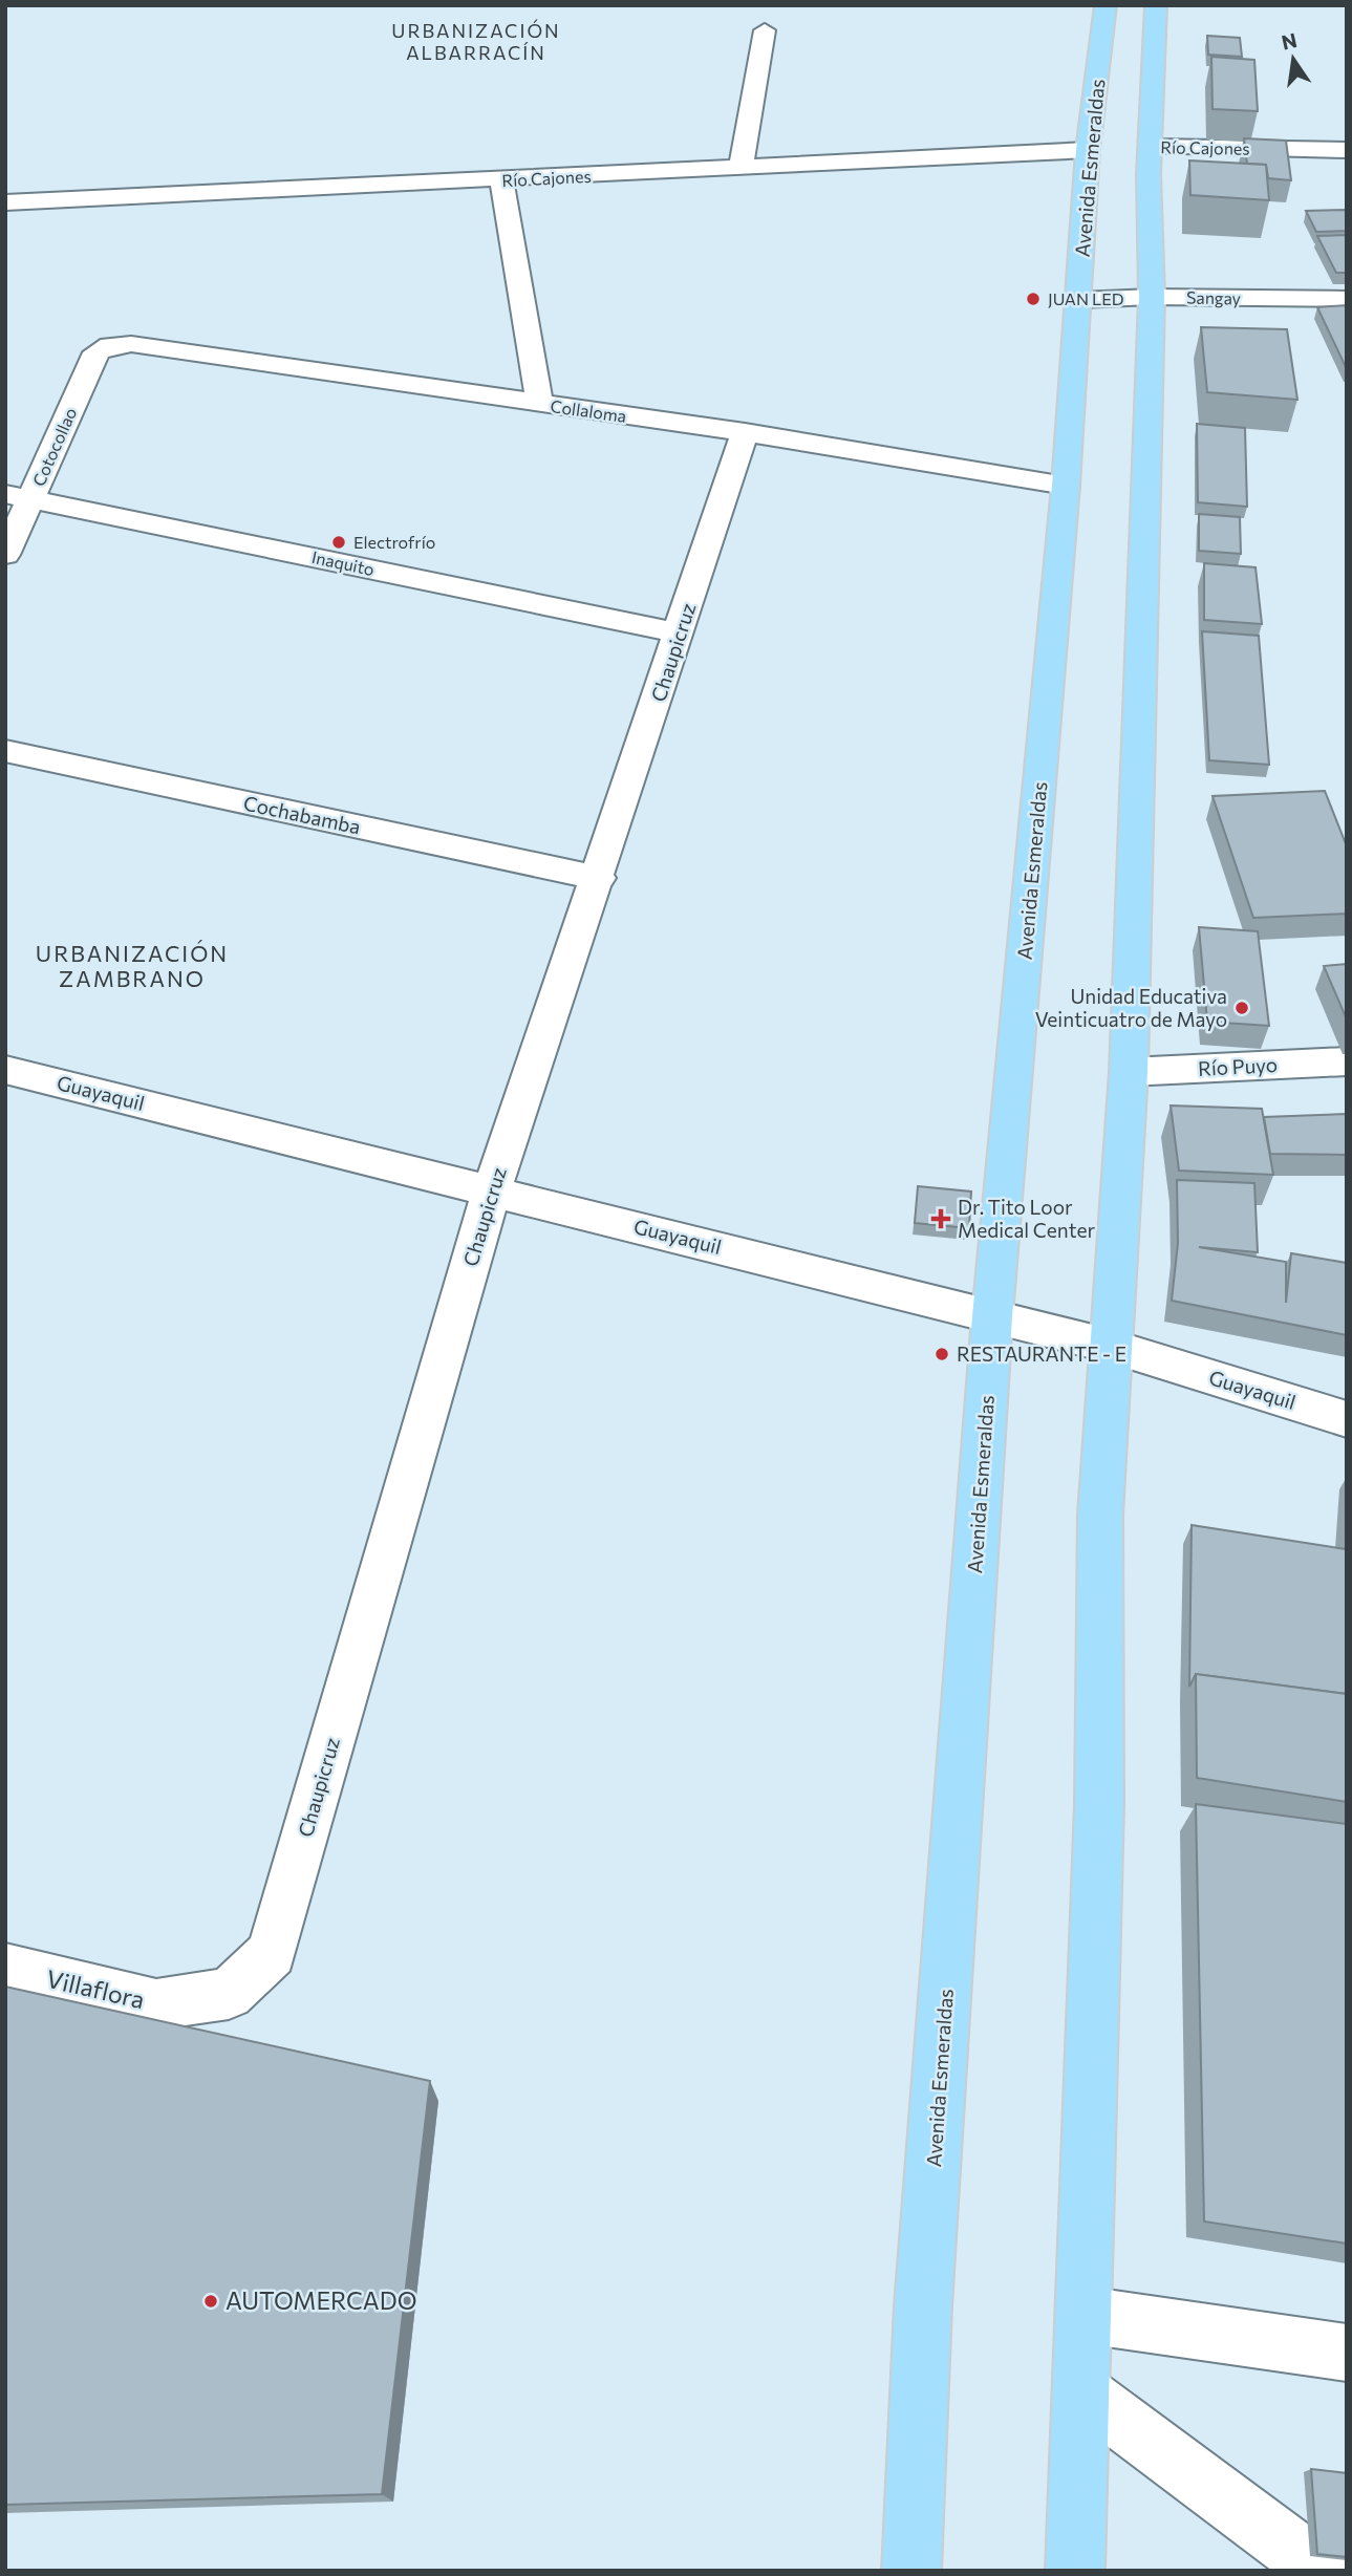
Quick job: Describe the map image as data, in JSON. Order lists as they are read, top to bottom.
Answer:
{
  "streets": {
    "main road": ["Avenida Esmeraldas"],
    "street": [
      "Río Cajones",
      "Sangay",
      "Collaloma",
      "Cotocollao",
      "Inaquito",
      "Chaupicruz",
      "Cochabamba",
      "Río Puyo",
      "Guayaquil",
      "Villaflora"
    ]
  },
  "crossings": [
    ["Río Cajones", "Avenida Esmeraldas"],
    ["Avenida Esmeraldas", "Sangay"],
    ["Avenida Esmeraldas", "Collaloma"],
    ["Avenida Esmeraldas", "Guayaquil"],
    ["Collaloma", "Cotocollao"],
    ["Collaloma", "Chaupicruz"],
    ["Cotocollao", "Inaquito"],
    ["Inaquito", "Chaupicruz"],
    ["Chaupicruz", "Cochabamba"],
    ["Chaupicruz", "Guayaquil"],
    ["Chaupicruz", "Villaflora"]
  ],
  "districts": ["URBANIZACIÓN ALBARRACÍN", "URBANIZACIÓN ZAMBRANO"],
  "places": {
    "other": [
      "JUAN LED",
      "Electrofrío",
      "Unidad Educativa Veinticuatro de Mayo",
      "RESTAURANTE - E",
      "AUTOMERCADO"
    ],
    "health": ["Dr. Tito Loor Medical Center"]
  },
  "north": "top"
}
